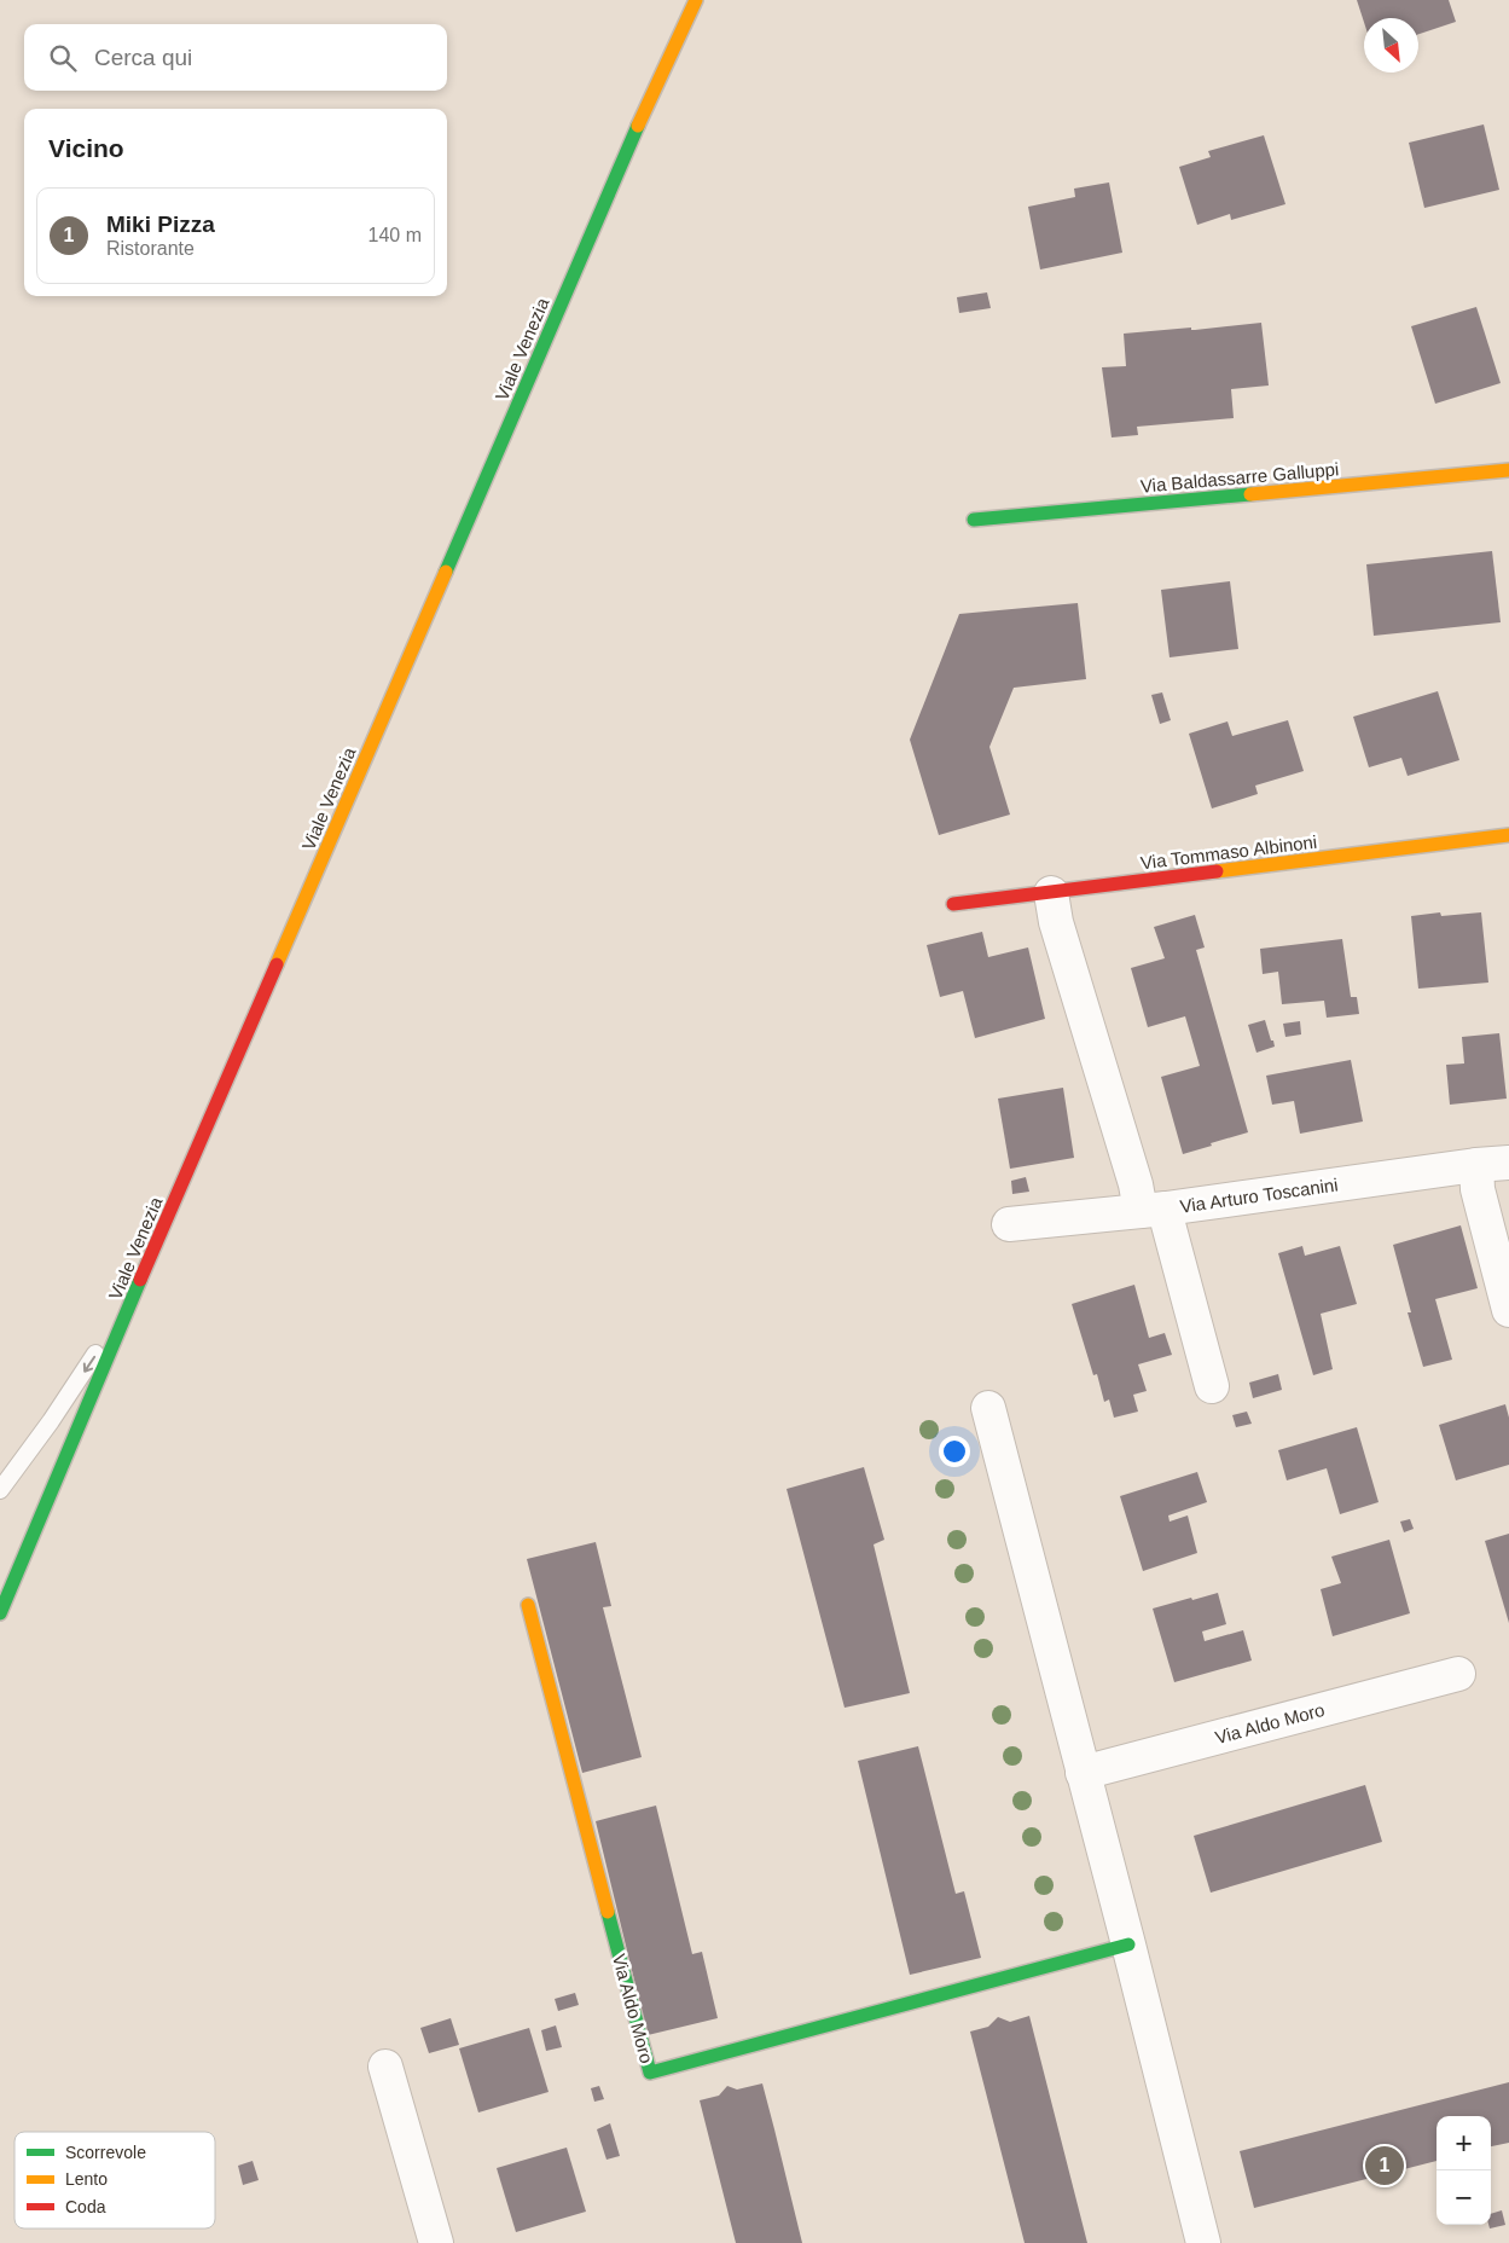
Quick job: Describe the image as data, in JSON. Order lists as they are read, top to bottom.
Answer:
{
  "streets": {
    "street": [
      "Viale Venezia",
      "Via Baldassarre Galluppi",
      "Via Tommaso Albinoni",
      "Via Arturo Toscanini",
      "Via Aldo Moro"
    ]
  },
  "legend": ["Scorrevole", "Lento", "Coda"],
  "north": "bottom right",
  "page": {
    "search": "Cerca qui",
    "heading": "Vicino",
    "list": [
      {
        "mark": "1",
        "name": "Miki Pizza",
        "note": "Ristorante",
        "value": "140 m"
      }
    ],
    "map_buttons": ["+", "−"],
    "pins": "1"
  }
}
